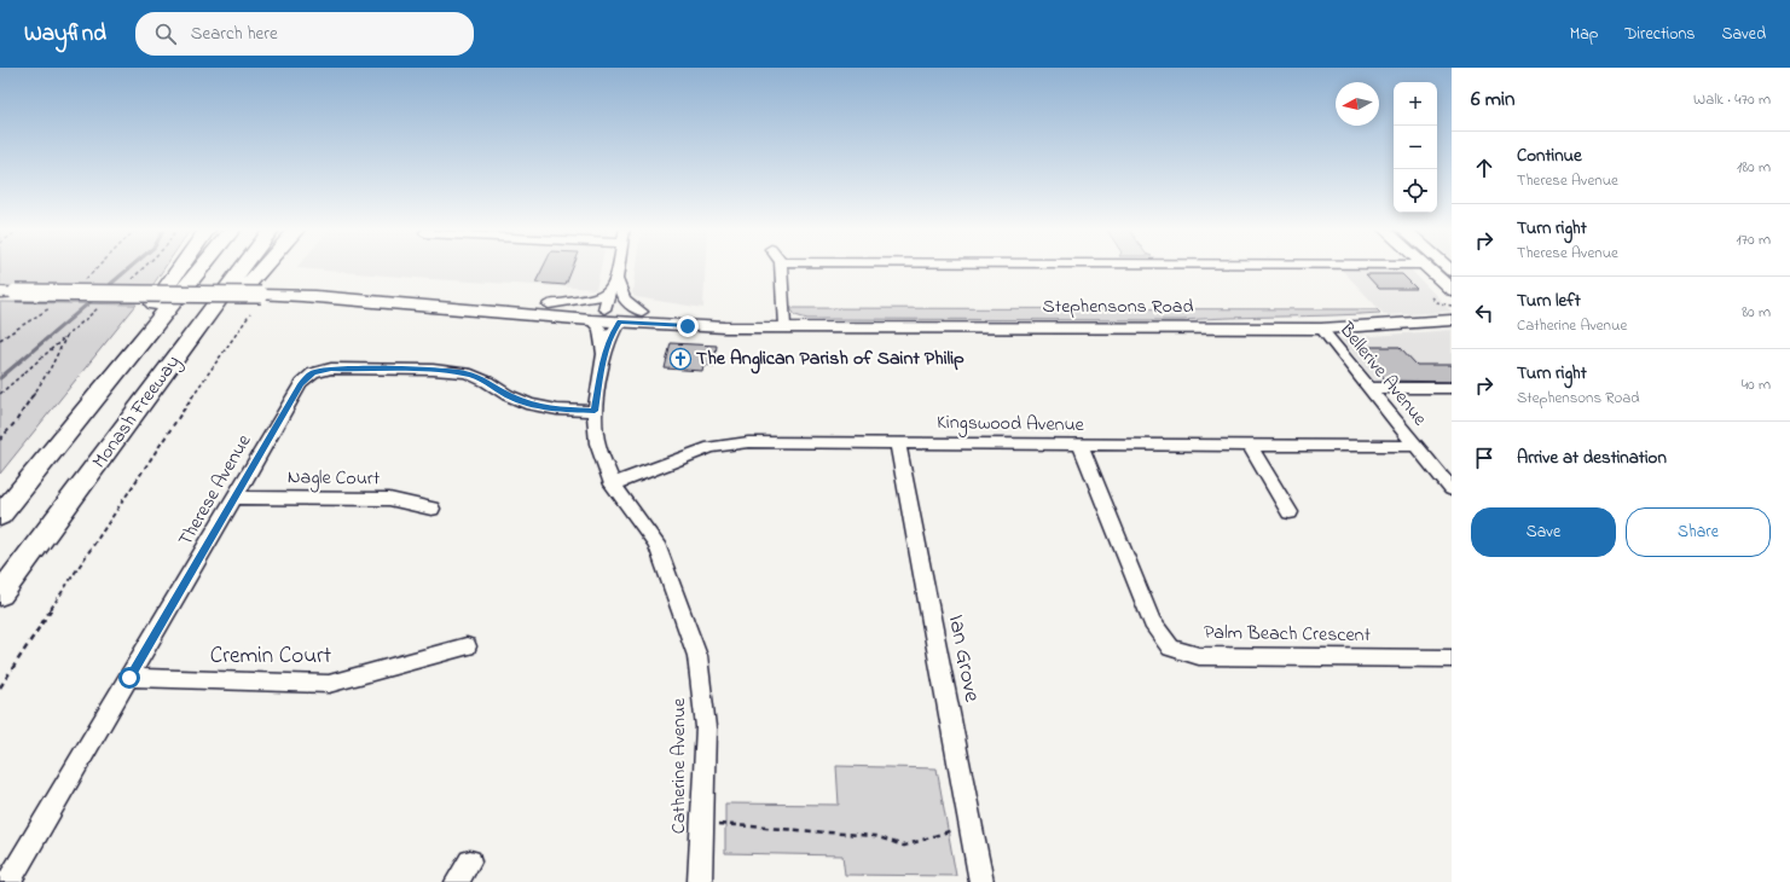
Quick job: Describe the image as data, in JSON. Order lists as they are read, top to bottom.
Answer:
{
  "streets": {
    "highway": ["Monash Freeway"],
    "main road": ["Stephensons Road"],
    "street": [
      "Bellerive Avenue",
      "Kingswood Avenue",
      "Nagle Court",
      "Therese Avenue",
      "Palm Beach Crescent",
      "Cremin Court",
      "Ian Grove",
      "Catherine Avenue"
    ]
  },
  "crossings": [
    ["Stephensons Road", "Bellerive Avenue"],
    ["Stephensons Road", "Catherine Avenue"],
    ["Bellerive Avenue", "Kingswood Avenue"],
    ["Kingswood Avenue", "Palm Beach Crescent"],
    ["Kingswood Avenue", "Ian Grove"],
    ["Kingswood Avenue", "Catherine Avenue"],
    ["Nagle Court", "Therese Avenue"],
    ["Therese Avenue", "Cremin Court"],
    ["Therese Avenue", "Catherine Avenue"]
  ],
  "places": {
    "church": ["The Anglican Parish of Saint Philip"]
  },
  "north": "left",
  "page": {
    "header": "Wayfind",
    "search": "Search here",
    "nav": ["Map", "Directions", "Saved"],
    "heading": ["6 min", "Walk · 470 m"],
    "map_buttons": ["+", "−"],
    "list": [
      ["Continue", "Therese Avenue", "180 m"],
      ["Turn right", "Therese Avenue", "170 m"],
      ["Turn left", "Catherine Avenue", "80 m"],
      ["Turn right", "Stephensons Road", "40 m"],
      "Arrive at destination"
    ],
    "buttons": ["Save", "Share"]
  }
}
